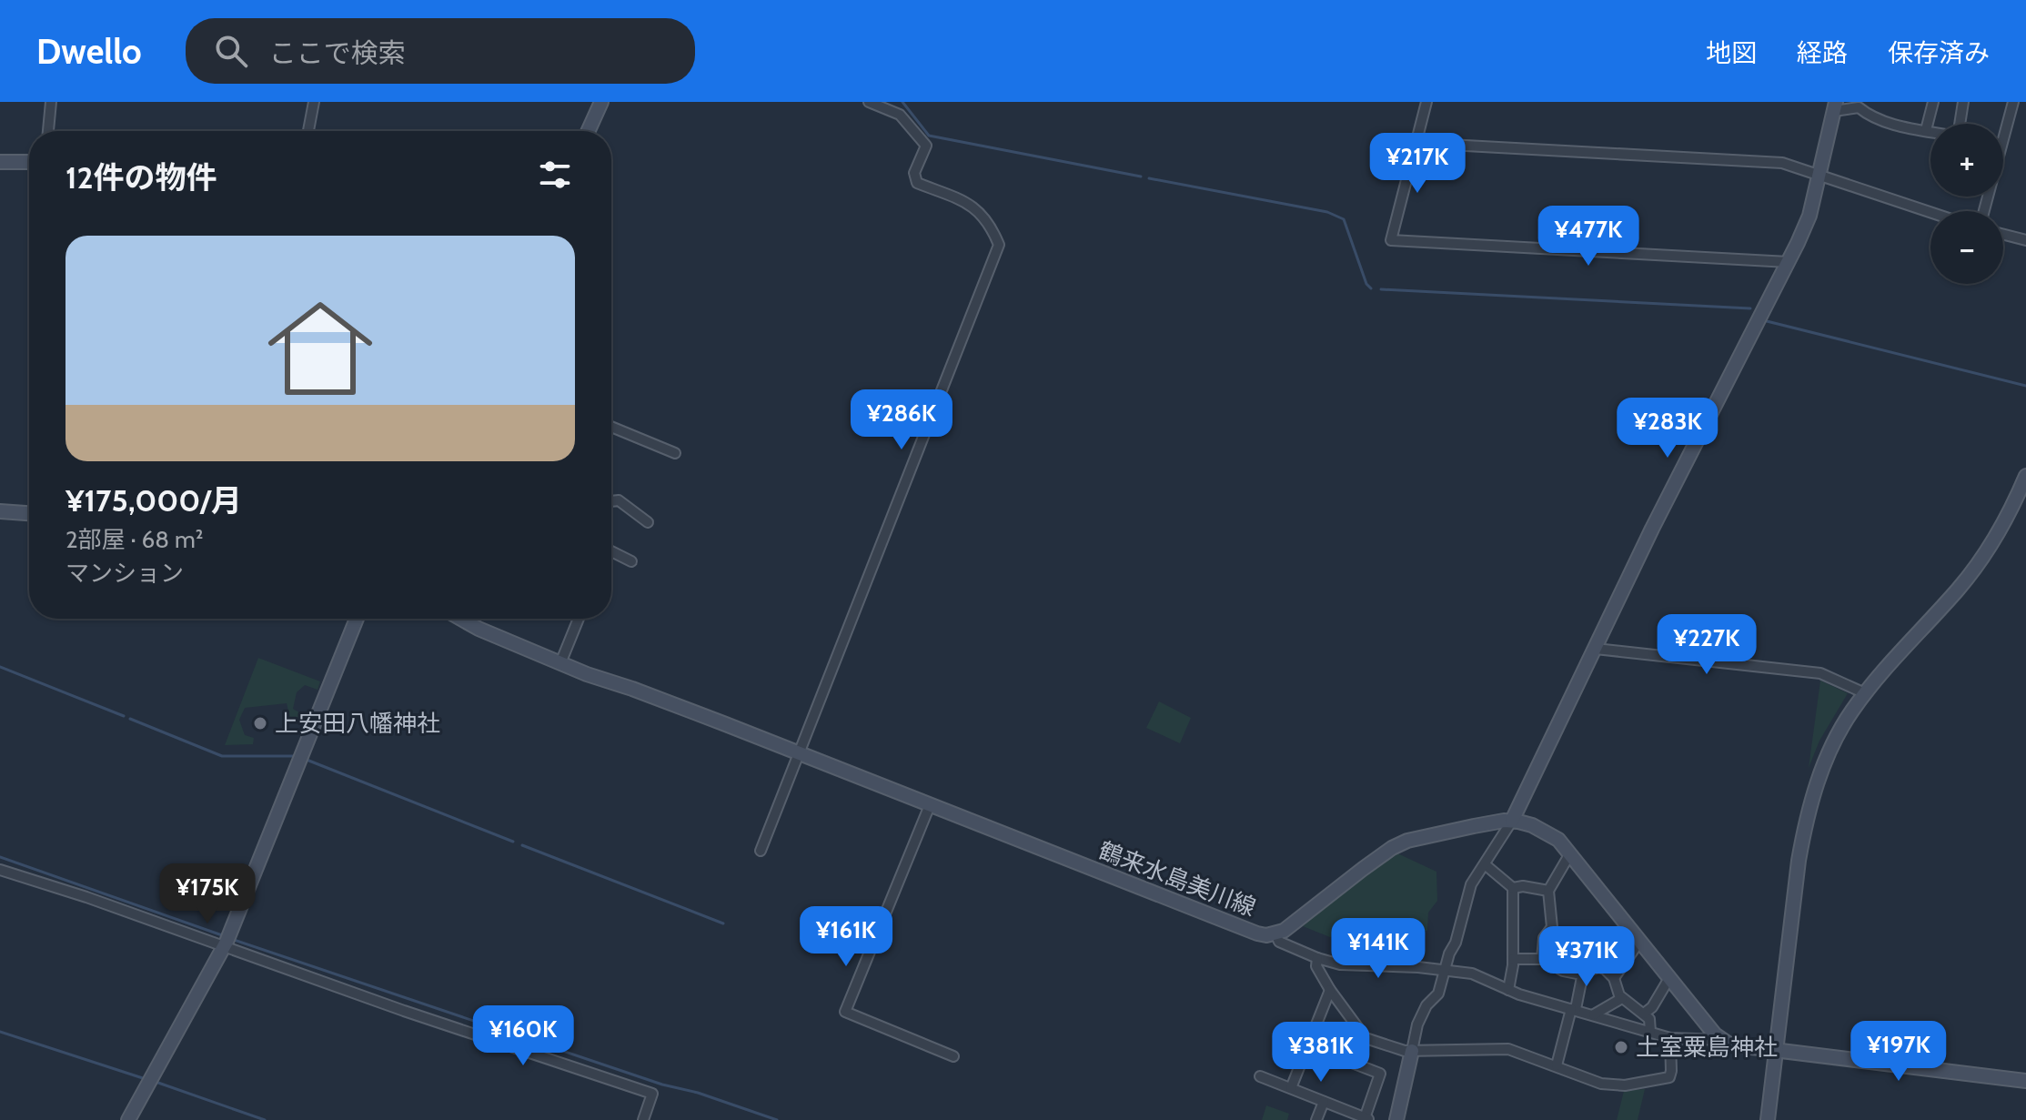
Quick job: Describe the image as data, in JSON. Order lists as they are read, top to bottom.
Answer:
{
  "streets": {
    "street": ["鶴来水島美川線"]
  },
  "places": ["上安田八幡神社", "土室粟島神社"],
  "page": {
    "header": "Dwello",
    "search": "ここで検索",
    "nav": ["地図", "経路", "保存済み"],
    "map_buttons": ["+", "−"],
    "heading": "12件の物件",
    "price": [
      "¥217K",
      "¥477K",
      "¥286K",
      "¥283K",
      "¥227K",
      "¥175K",
      "¥161K",
      "¥141K",
      "¥371K",
      "¥160K",
      "¥197K",
      "¥381K"
    ],
    "list": [
      {
        "name": "¥175,000/月",
        "note": "2部屋 · 68 m² · マンション"
      }
    ]
  }
}
